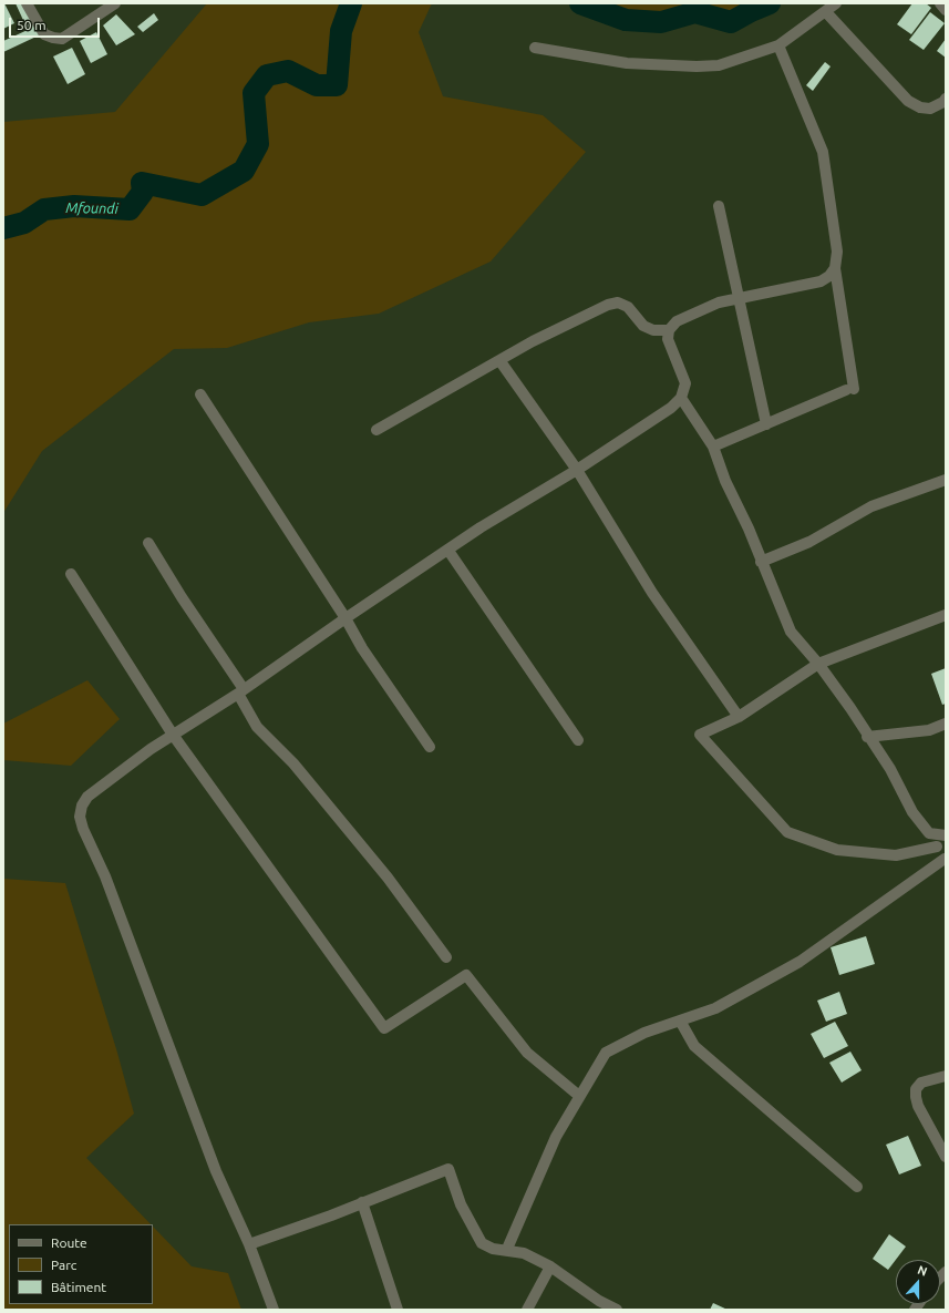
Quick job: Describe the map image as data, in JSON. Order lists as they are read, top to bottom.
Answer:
{
  "water": ["Mfoundi"],
  "legend": ["Route", "Parc", "Bâtiment"],
  "scale_bar": "50 m",
  "north": "top"
}
